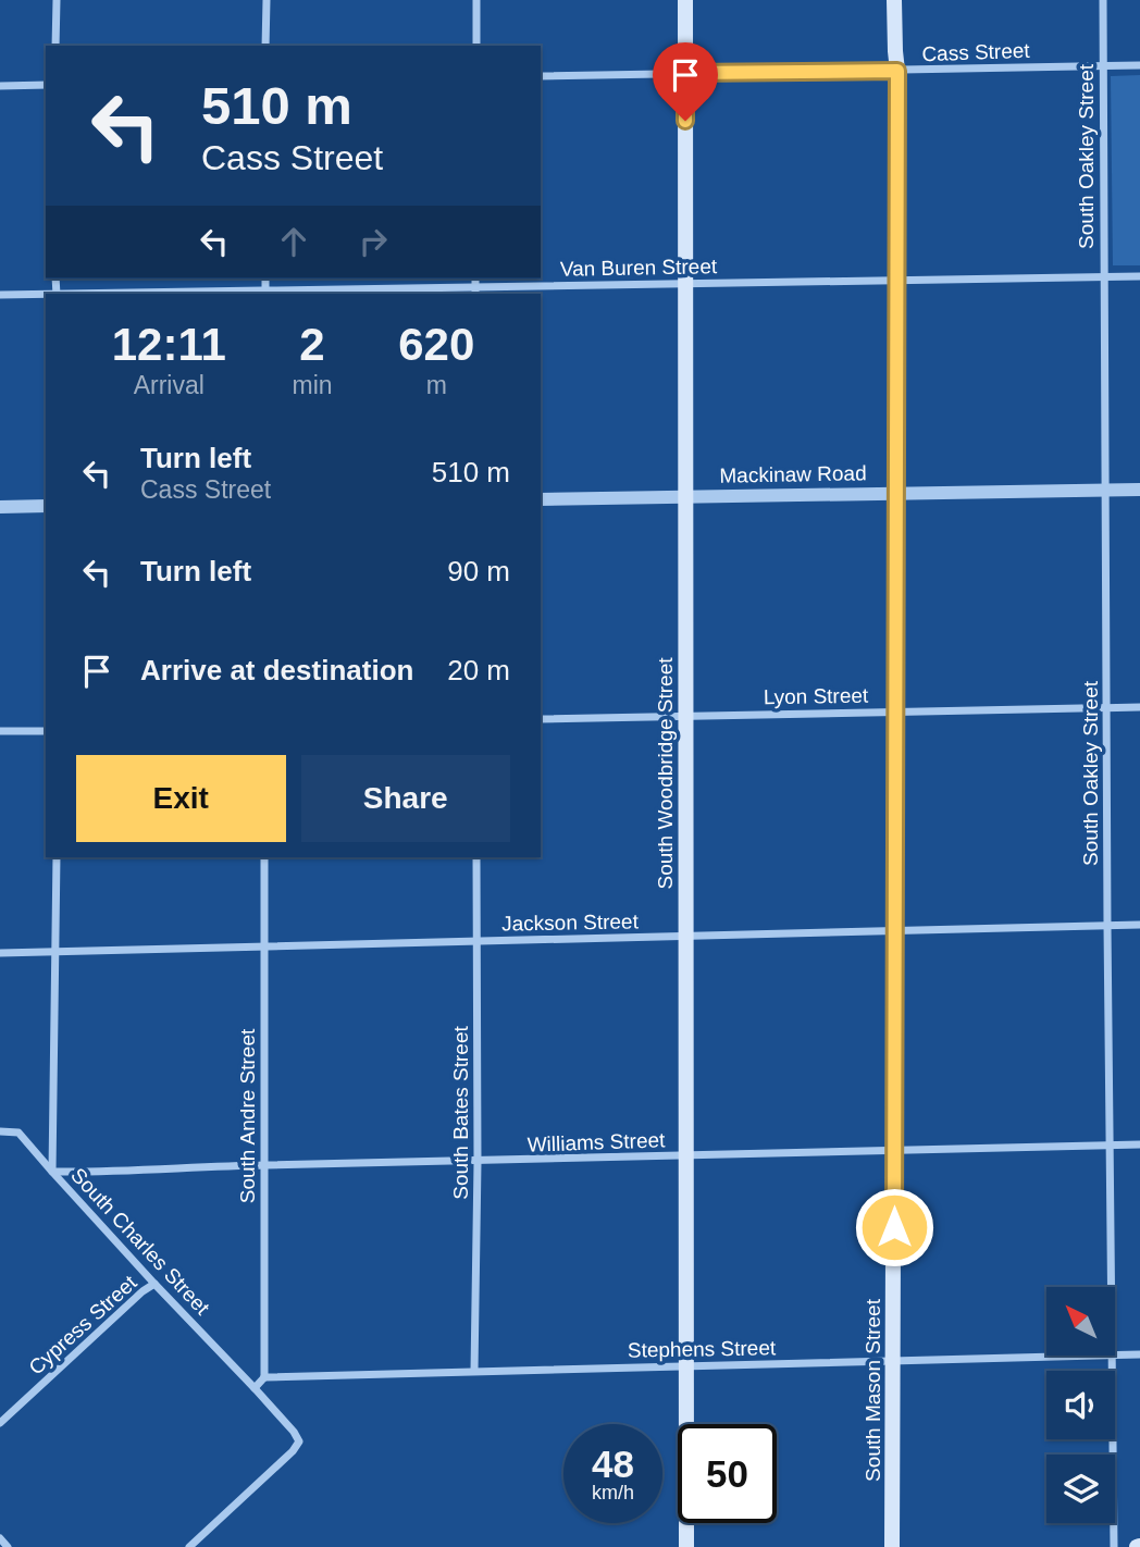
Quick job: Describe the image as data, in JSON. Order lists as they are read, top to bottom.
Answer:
{
  "streets": {
    "main road": ["South Woodbridge Street", "South Mason Street"],
    "street": [
      "Cass Street",
      "South Oakley Street",
      "Van Buren Street",
      "Mackinaw Road",
      "Lyon Street",
      "Jackson Street",
      "South Bates Street",
      "South Andre Street",
      "Williams Street",
      "South Charles Street",
      "Cypress Street",
      "Stephens Street"
    ]
  },
  "crossings": [
    ["Cass Street", "South Oakley Street"],
    ["Cass Street", "South Woodbridge Street"],
    ["Cass Street", "South Mason Street"],
    ["South Oakley Street", "Van Buren Street"],
    ["South Oakley Street", "Mackinaw Road"],
    ["South Oakley Street", "Lyon Street"],
    ["South Oakley Street", "Jackson Street"],
    ["South Oakley Street", "Williams Street"],
    ["South Oakley Street", "Stephens Street"],
    ["Van Buren Street", "South Woodbridge Street"],
    ["Van Buren Street", "South Mason Street"],
    ["Mackinaw Road", "South Woodbridge Street"],
    ["Mackinaw Road", "South Mason Street"],
    ["Lyon Street", "South Woodbridge Street"],
    ["Lyon Street", "South Mason Street"],
    ["South Woodbridge Street", "Jackson Street"],
    ["South Woodbridge Street", "Williams Street"],
    ["South Woodbridge Street", "Stephens Street"],
    ["Jackson Street", "South Bates Street"],
    ["Jackson Street", "South Andre Street"],
    ["Jackson Street", "South Charles Street"],
    ["Jackson Street", "South Mason Street"],
    ["South Bates Street", "Williams Street"],
    ["South Bates Street", "Stephens Street"],
    ["South Andre Street", "Williams Street"],
    ["South Andre Street", "Stephens Street"],
    ["Williams Street", "South Charles Street"],
    ["Williams Street", "South Mason Street"],
    ["South Charles Street", "Cypress Street"],
    ["Stephens Street", "South Mason Street"]
  ],
  "north": "top left",
  "page": {
    "turn": ["510 m", "Cass Street"],
    "eta": [
      "12:11",
      "Arrival",
      "2",
      "min",
      "620",
      "m"
    ],
    "list": [
      {
        "name": "Turn left",
        "note": "Cass Street",
        "value": "510 m"
      },
      {
        "name": "Turn left",
        "value": "90 m"
      },
      {
        "name": "Arrive at destination",
        "value": "20 m"
      }
    ],
    "buttons": ["Exit", "Share"],
    "speed": "48 km/h",
    "limit": "50"
  }
}
